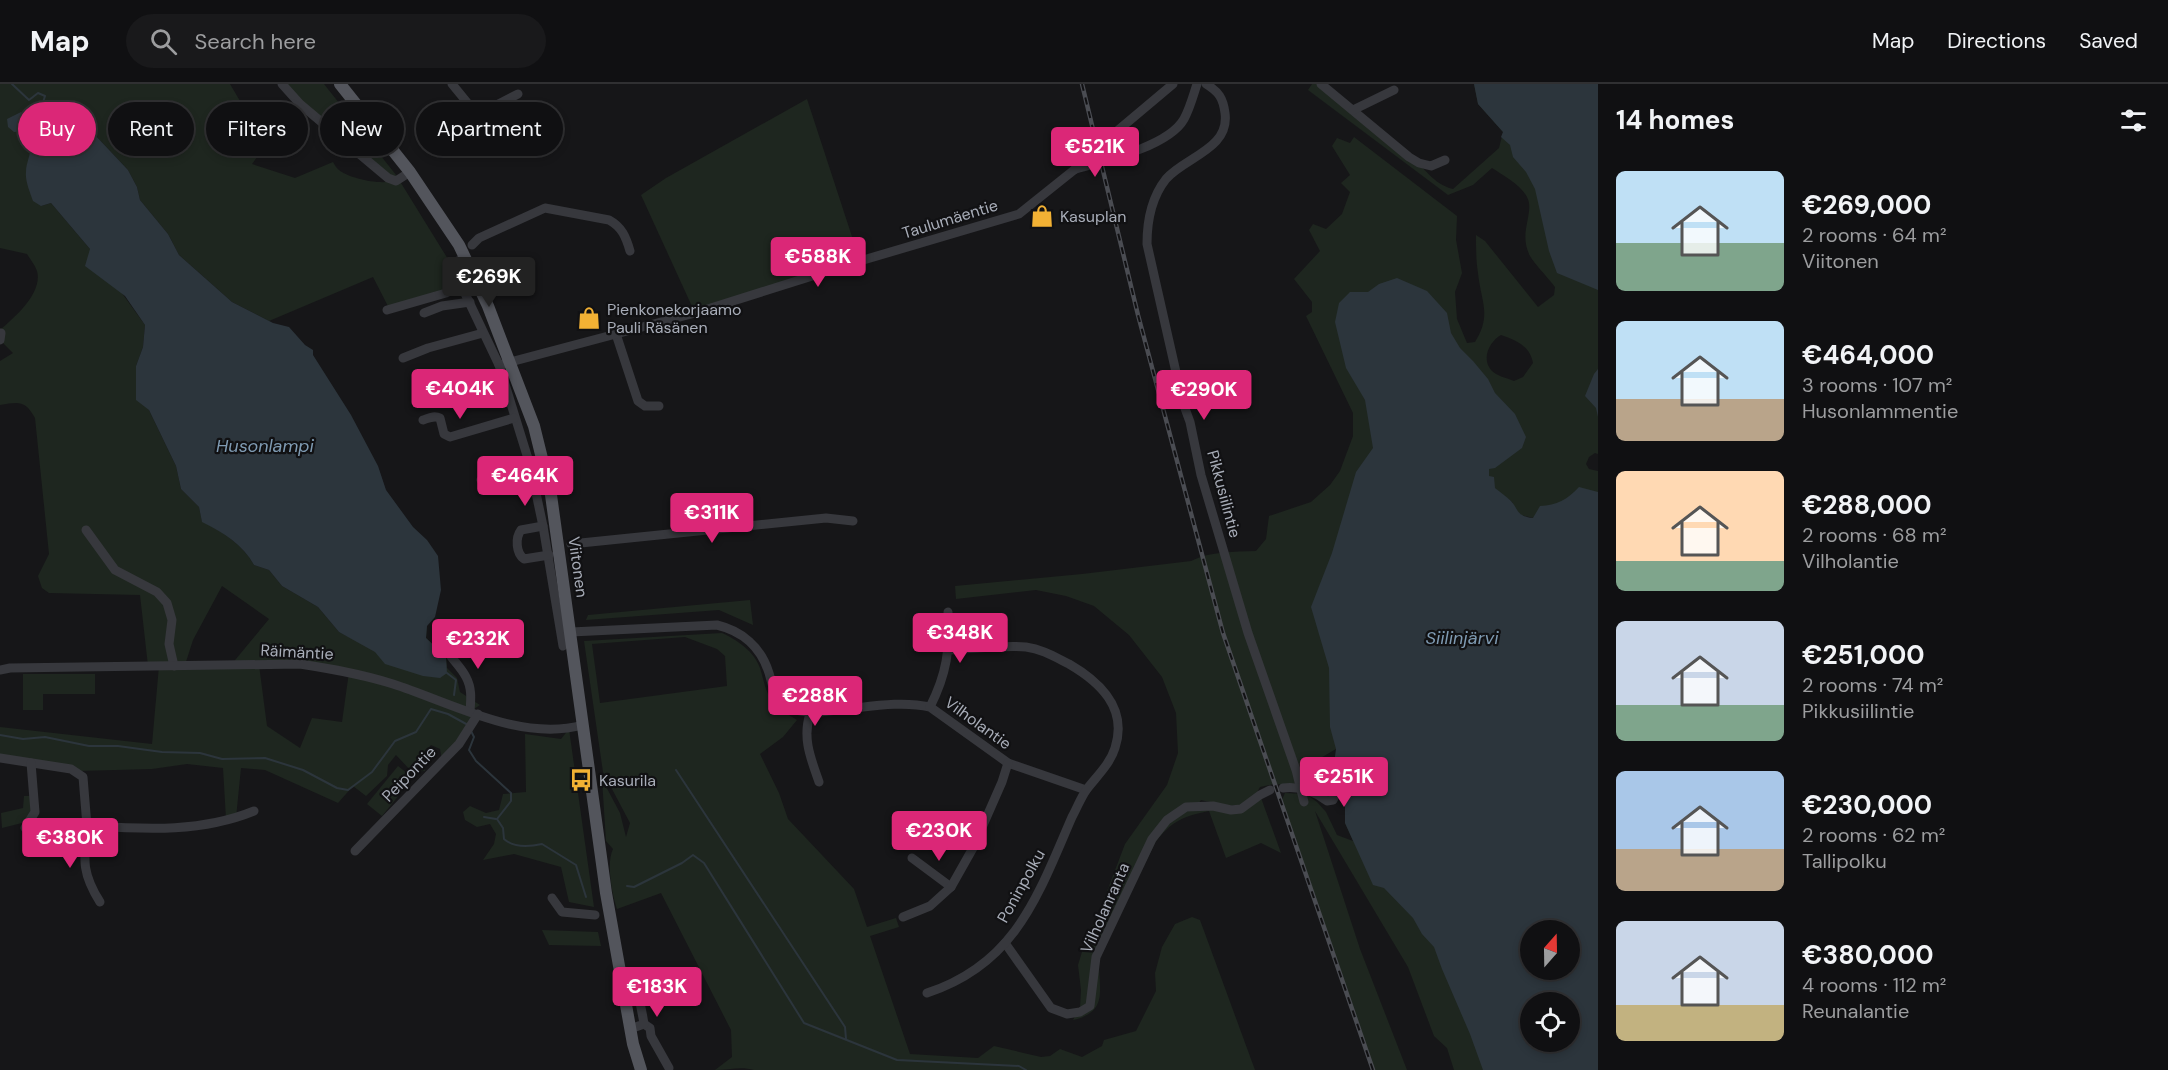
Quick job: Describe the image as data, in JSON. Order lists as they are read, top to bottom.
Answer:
{
  "streets": {
    "main road": ["Viitonen"],
    "street": [
      "Taulumäentie",
      "Pikkusiilintie",
      "Räimäntie",
      "Vilholantie",
      "Peipontie",
      "Poninpolku",
      "Vilholanranta"
    ]
  },
  "crossings": [
    ["Taulumäentie", "Viitonen"],
    ["Viitonen", "Räimäntie"],
    ["Viitonen", "Vilholantie"],
    ["Räimäntie", "Peipontie"],
    ["Vilholantie", "Poninpolku"],
    ["Poninpolku", "Vilholanranta"]
  ],
  "water": ["Husonlampi", "Siilinjärvi"],
  "places": {
    "shop": ["Kasuplan", "Pienkonekorjaamo Pauli Räsänen"],
    "bus stop": ["Kasurila"]
  },
  "north": "top",
  "page": {
    "header": "Map",
    "search": "Search here",
    "nav": ["Map", "Directions", "Saved"],
    "heading": "14 homes",
    "chip": [
      "Buy",
      "Rent",
      "Filters",
      "New",
      "Apartment"
    ],
    "price": [
      "€521K",
      "€588K",
      "€269K",
      "€404K",
      "€290K",
      "€464K",
      "€311K",
      "€348K",
      "€232K",
      "€288K",
      "€251K",
      "€230K",
      "€380K",
      "€183K"
    ],
    "list": [
      {
        "name": "€269,000",
        "note": "2 rooms · 64 m² · Viitonen"
      },
      {
        "name": "€464,000",
        "note": "3 rooms · 107 m² · Husonlammentie"
      },
      {
        "name": "€288,000",
        "note": "2 rooms · 68 m² · Vilholantie"
      },
      {
        "name": "€251,000",
        "note": "2 rooms · 74 m² · Pikkusiilintie"
      },
      {
        "name": "€230,000",
        "note": "2 rooms · 62 m² · Tallipolku"
      },
      {
        "name": "€380,000",
        "note": "4 rooms · 112 m² · Reunalantie"
      }
    ]
  }
}
